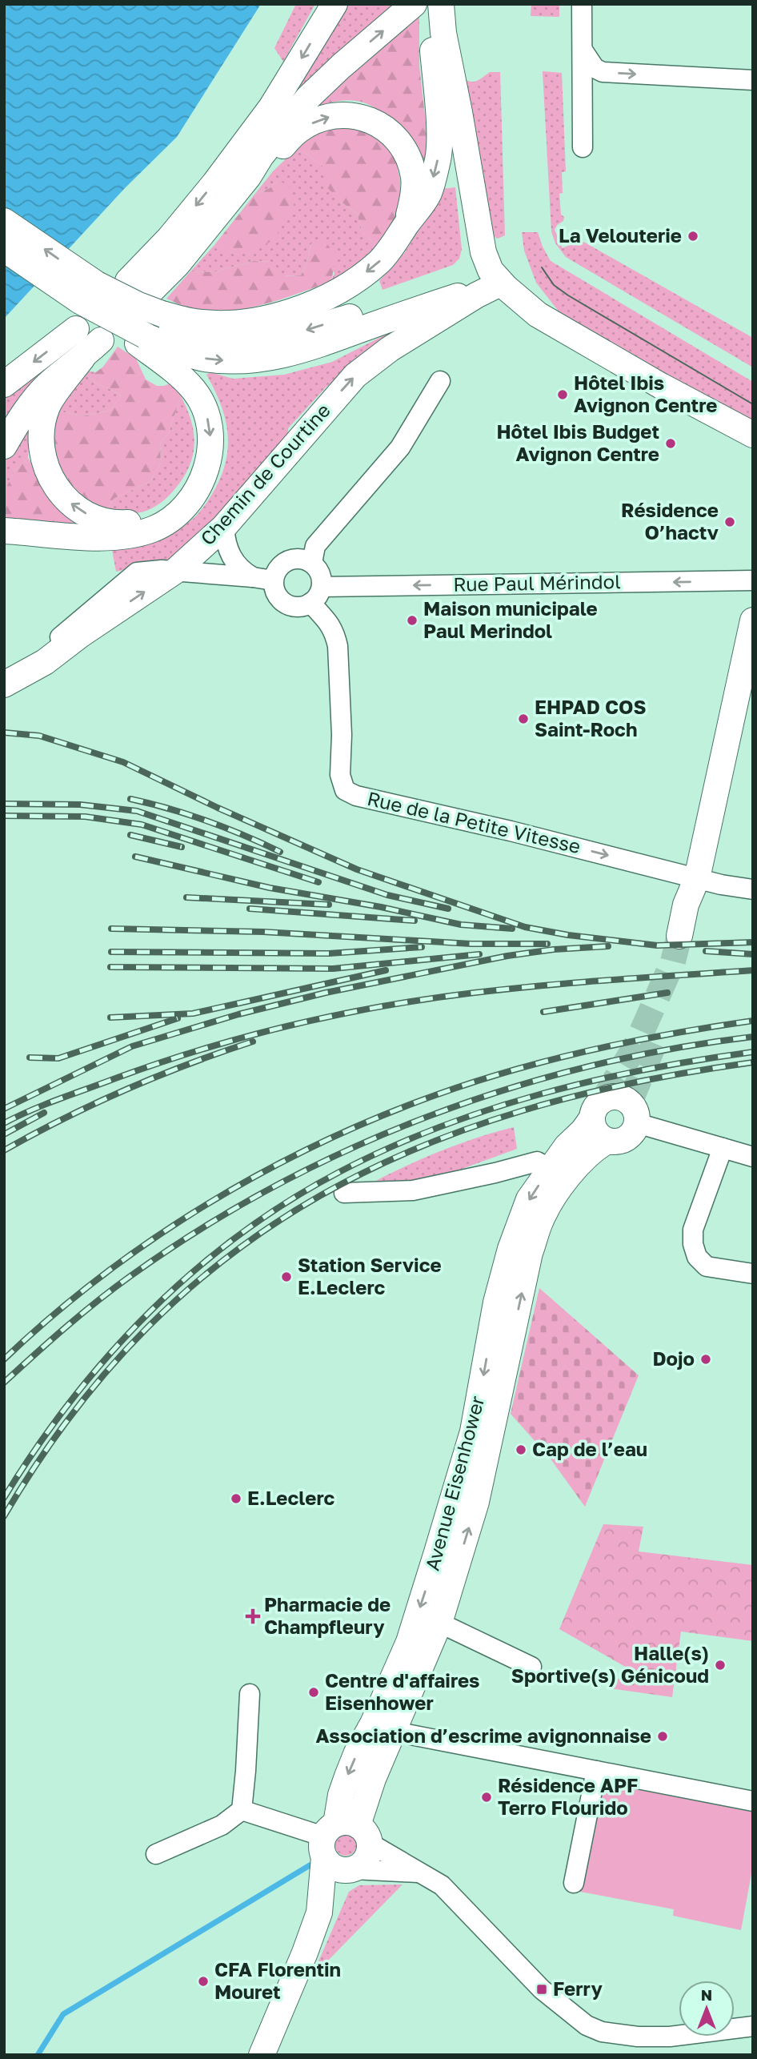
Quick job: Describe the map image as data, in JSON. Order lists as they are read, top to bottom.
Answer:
{
  "streets": {
    "main road": ["Chemin de Courtine", "Avenue Eisenhower"],
    "street": ["Rue Paul Mérindol", "Rue de la Petite Vitesse"]
  },
  "crossings": [
    ["Rue Paul Mérindol", "Rue de la Petite Vitesse"]
  ],
  "one_way": ["Rue Paul Mérindol", "Rue de la Petite Vitesse"],
  "places": {
    "other": [
      "La Velouterie",
      "Hôtel Ibis Avignon Centre",
      "Hôtel Ibis Budget Avignon Centre",
      "Résidence O’hactv",
      "Maison municipale Paul Merindol",
      "EHPAD COS Saint-Roch",
      "Station Service E.Leclerc",
      "Dojo",
      "Cap de l’eau",
      "E.Leclerc",
      "Halle(s) Sportive(s) Génicoud",
      "Centre d'affaires Eisenhower",
      "Association d’escrime avignonnaise",
      "Résidence APF Terro Flourido",
      "CFA Florentin Mouret"
    ],
    "health": ["Pharmacie de Champfleury"],
    "transit": ["Ferry"]
  },
  "north": "top"
}
